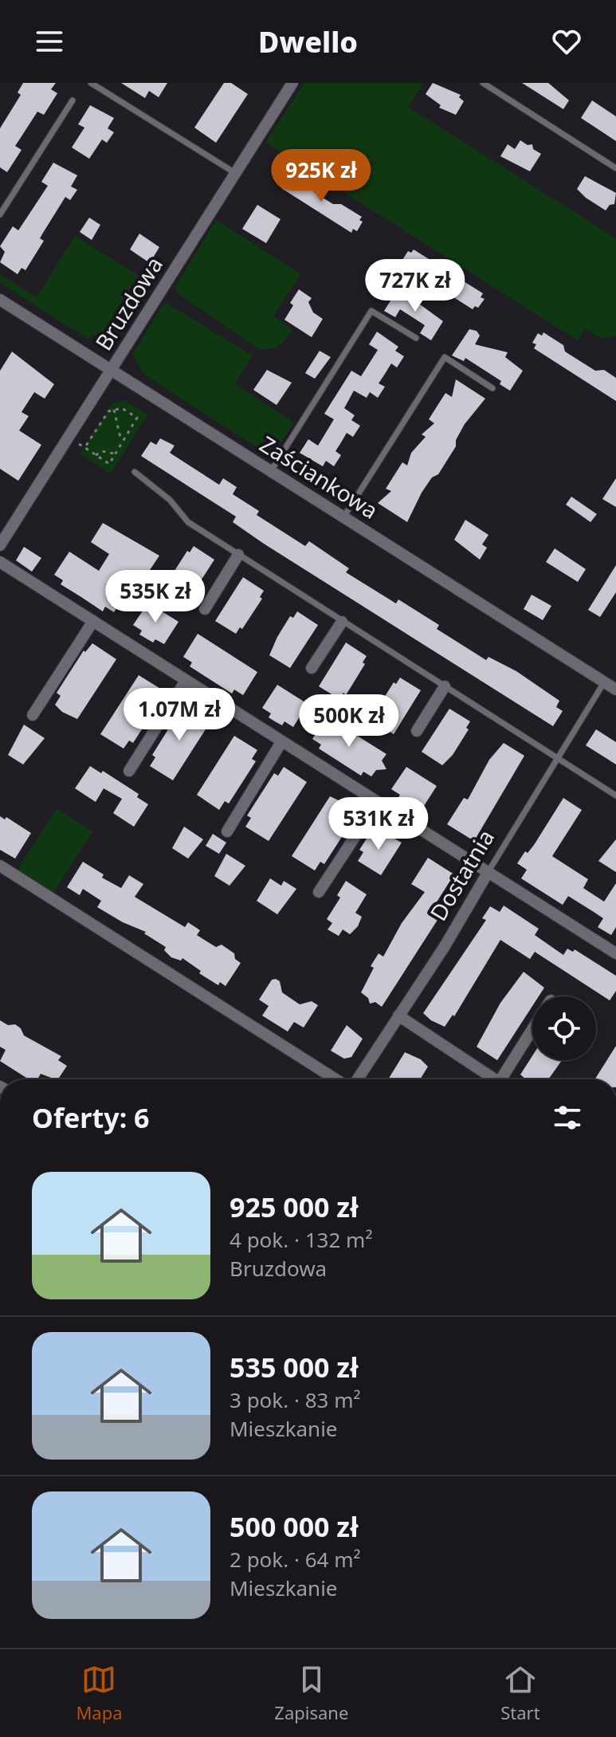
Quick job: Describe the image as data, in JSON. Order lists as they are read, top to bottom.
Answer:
{
  "streets": {
    "street": ["Bruzdowa", "Zaściankowa", "Dostatnia"]
  },
  "crossings": [
    ["Bruzdowa", "Zaściankowa"],
    ["Zaściankowa", "Dostatnia"]
  ],
  "page": {
    "header": "Dwello",
    "price": [
      "925K zł",
      "727K zł",
      "535K zł",
      "1.07M zł",
      "500K zł",
      "531K zł"
    ],
    "heading": "Oferty: 6",
    "list": [
      {
        "name": "925 000 zł",
        "note": "4 pok. · 132 m² · Bruzdowa"
      },
      {
        "name": "535 000 zł",
        "note": "3 pok. · 83 m² · Mieszkanie"
      },
      {
        "name": "500 000 zł",
        "note": "2 pok. · 64 m² · Mieszkanie"
      }
    ],
    "tabs": ["Mapa", "Zapisane", "Start"]
  }
}
